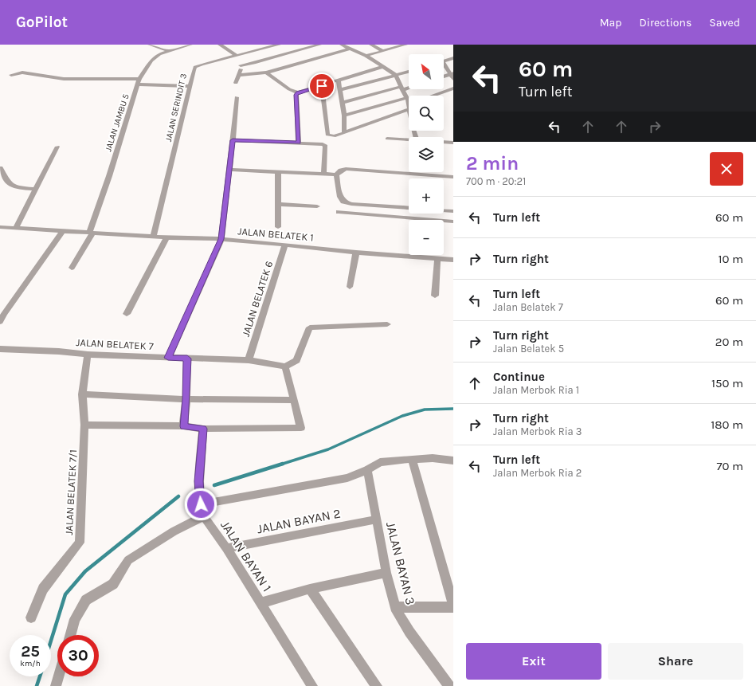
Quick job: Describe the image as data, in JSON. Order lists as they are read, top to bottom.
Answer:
{
  "streets": {
    "street": [
      "JALAN SERINDIT 3",
      "JALAN JAMBU 5",
      "JALAN BELATEK 1",
      "JALAN BELATEK 6",
      "JALAN BELATEK 7",
      "JALAN BELATEK 7/1",
      "JALAN BAYAN 2",
      "JALAN BAYAN 1",
      "JALAN BAYAN 3"
    ]
  },
  "crossings": [
    ["JALAN SERINDIT 3", "JALAN BELATEK 1"],
    ["JALAN JAMBU 5", "JALAN BELATEK 1"],
    ["JALAN BELATEK 1", "JALAN BELATEK 6"],
    ["JALAN BELATEK 6", "JALAN BELATEK 7"],
    ["JALAN BELATEK 7", "JALAN BELATEK 7/1"],
    ["JALAN BAYAN 2", "JALAN BAYAN 1"],
    ["JALAN BAYAN 2", "JALAN BAYAN 3"]
  ],
  "north": "top left",
  "page": {
    "header": "GoPilot",
    "nav": ["Map", "Directions", "Saved"],
    "turn": ["60 m", "Turn left"],
    "map_buttons": ["+", "−"],
    "heading": ["2 min", "700 m · 20:21"],
    "list": [
      {
        "name": "Turn left",
        "value": "60 m"
      },
      {
        "name": "Turn right",
        "value": "10 m"
      },
      {
        "name": "Turn left",
        "note": "Jalan Belatek 7",
        "value": "60 m"
      },
      {
        "name": "Turn right",
        "note": "Jalan Belatek 5",
        "value": "20 m"
      },
      {
        "name": "Continue",
        "note": "Jalan Merbok Ria 1",
        "value": "150 m"
      },
      {
        "name": "Turn right",
        "note": "Jalan Merbok Ria 3",
        "value": "180 m"
      },
      {
        "name": "Turn left",
        "note": "Jalan Merbok Ria 2",
        "value": "70 m"
      }
    ],
    "speed": "25 km/h",
    "limit": "30",
    "buttons": ["Exit", "Share"]
  }
}
